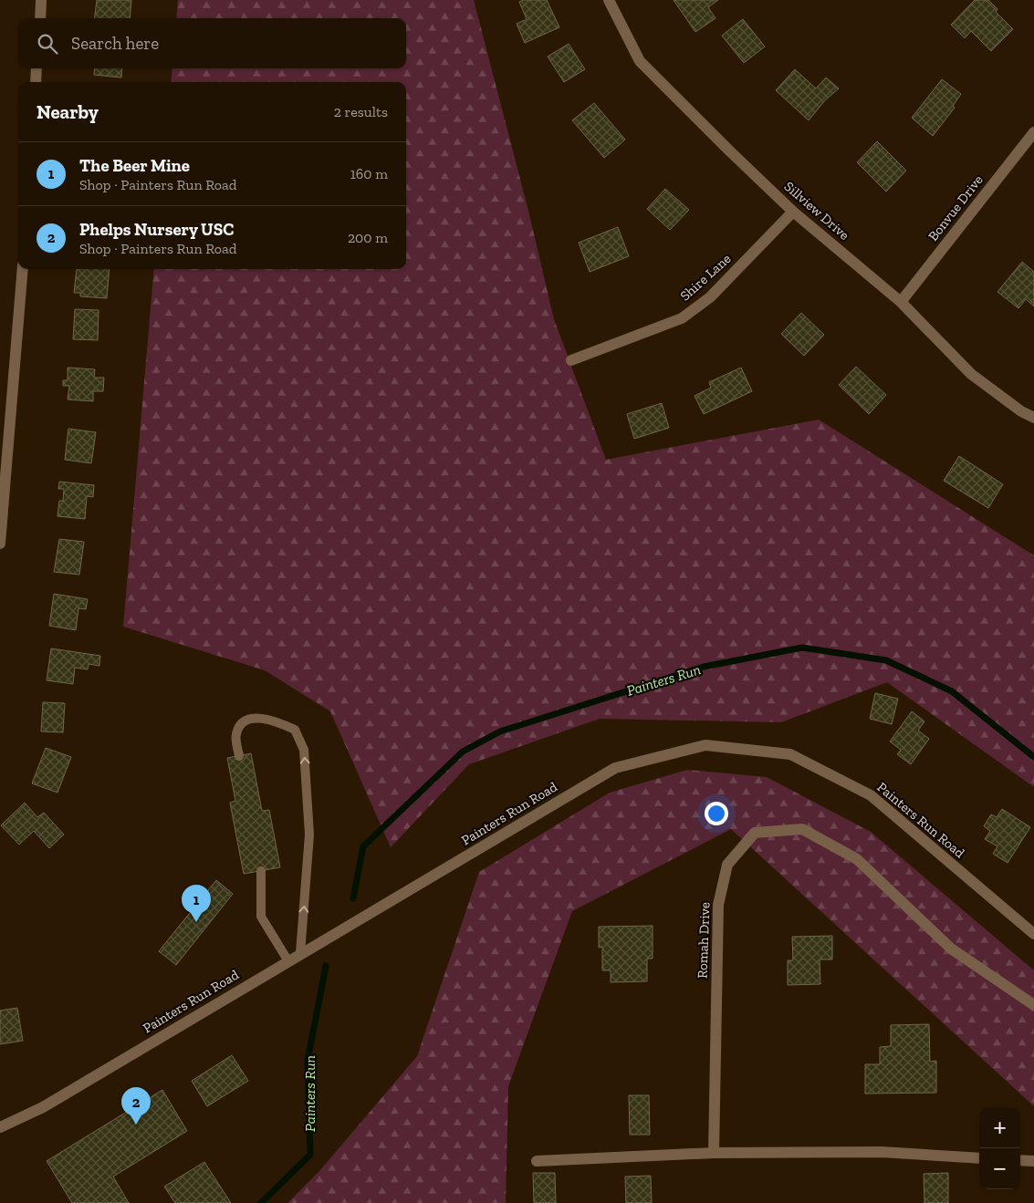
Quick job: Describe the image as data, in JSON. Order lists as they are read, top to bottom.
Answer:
{
  "streets": {
    "street": [
      "Bonvue Drive",
      "Sillview Drive",
      "Shire Lane",
      "Painters Run Road",
      "Romah Drive"
    ]
  },
  "crossings": [
    ["Bonvue Drive", "Sillview Drive"],
    ["Sillview Drive", "Shire Lane"]
  ],
  "water": ["Painters Run"],
  "page": {
    "search": "Search here",
    "heading": ["Nearby", "2 results"],
    "list": [
      {
        "mark": "1",
        "name": "The Beer Mine",
        "note": "Shop · Painters Run Road",
        "value": "160 m"
      },
      {
        "mark": "2",
        "name": "Phelps Nursery USC",
        "note": "Shop · Painters Run Road",
        "value": "200 m"
      }
    ],
    "pins": ["1", "2"],
    "map_buttons": ["+", "−"]
  }
}
